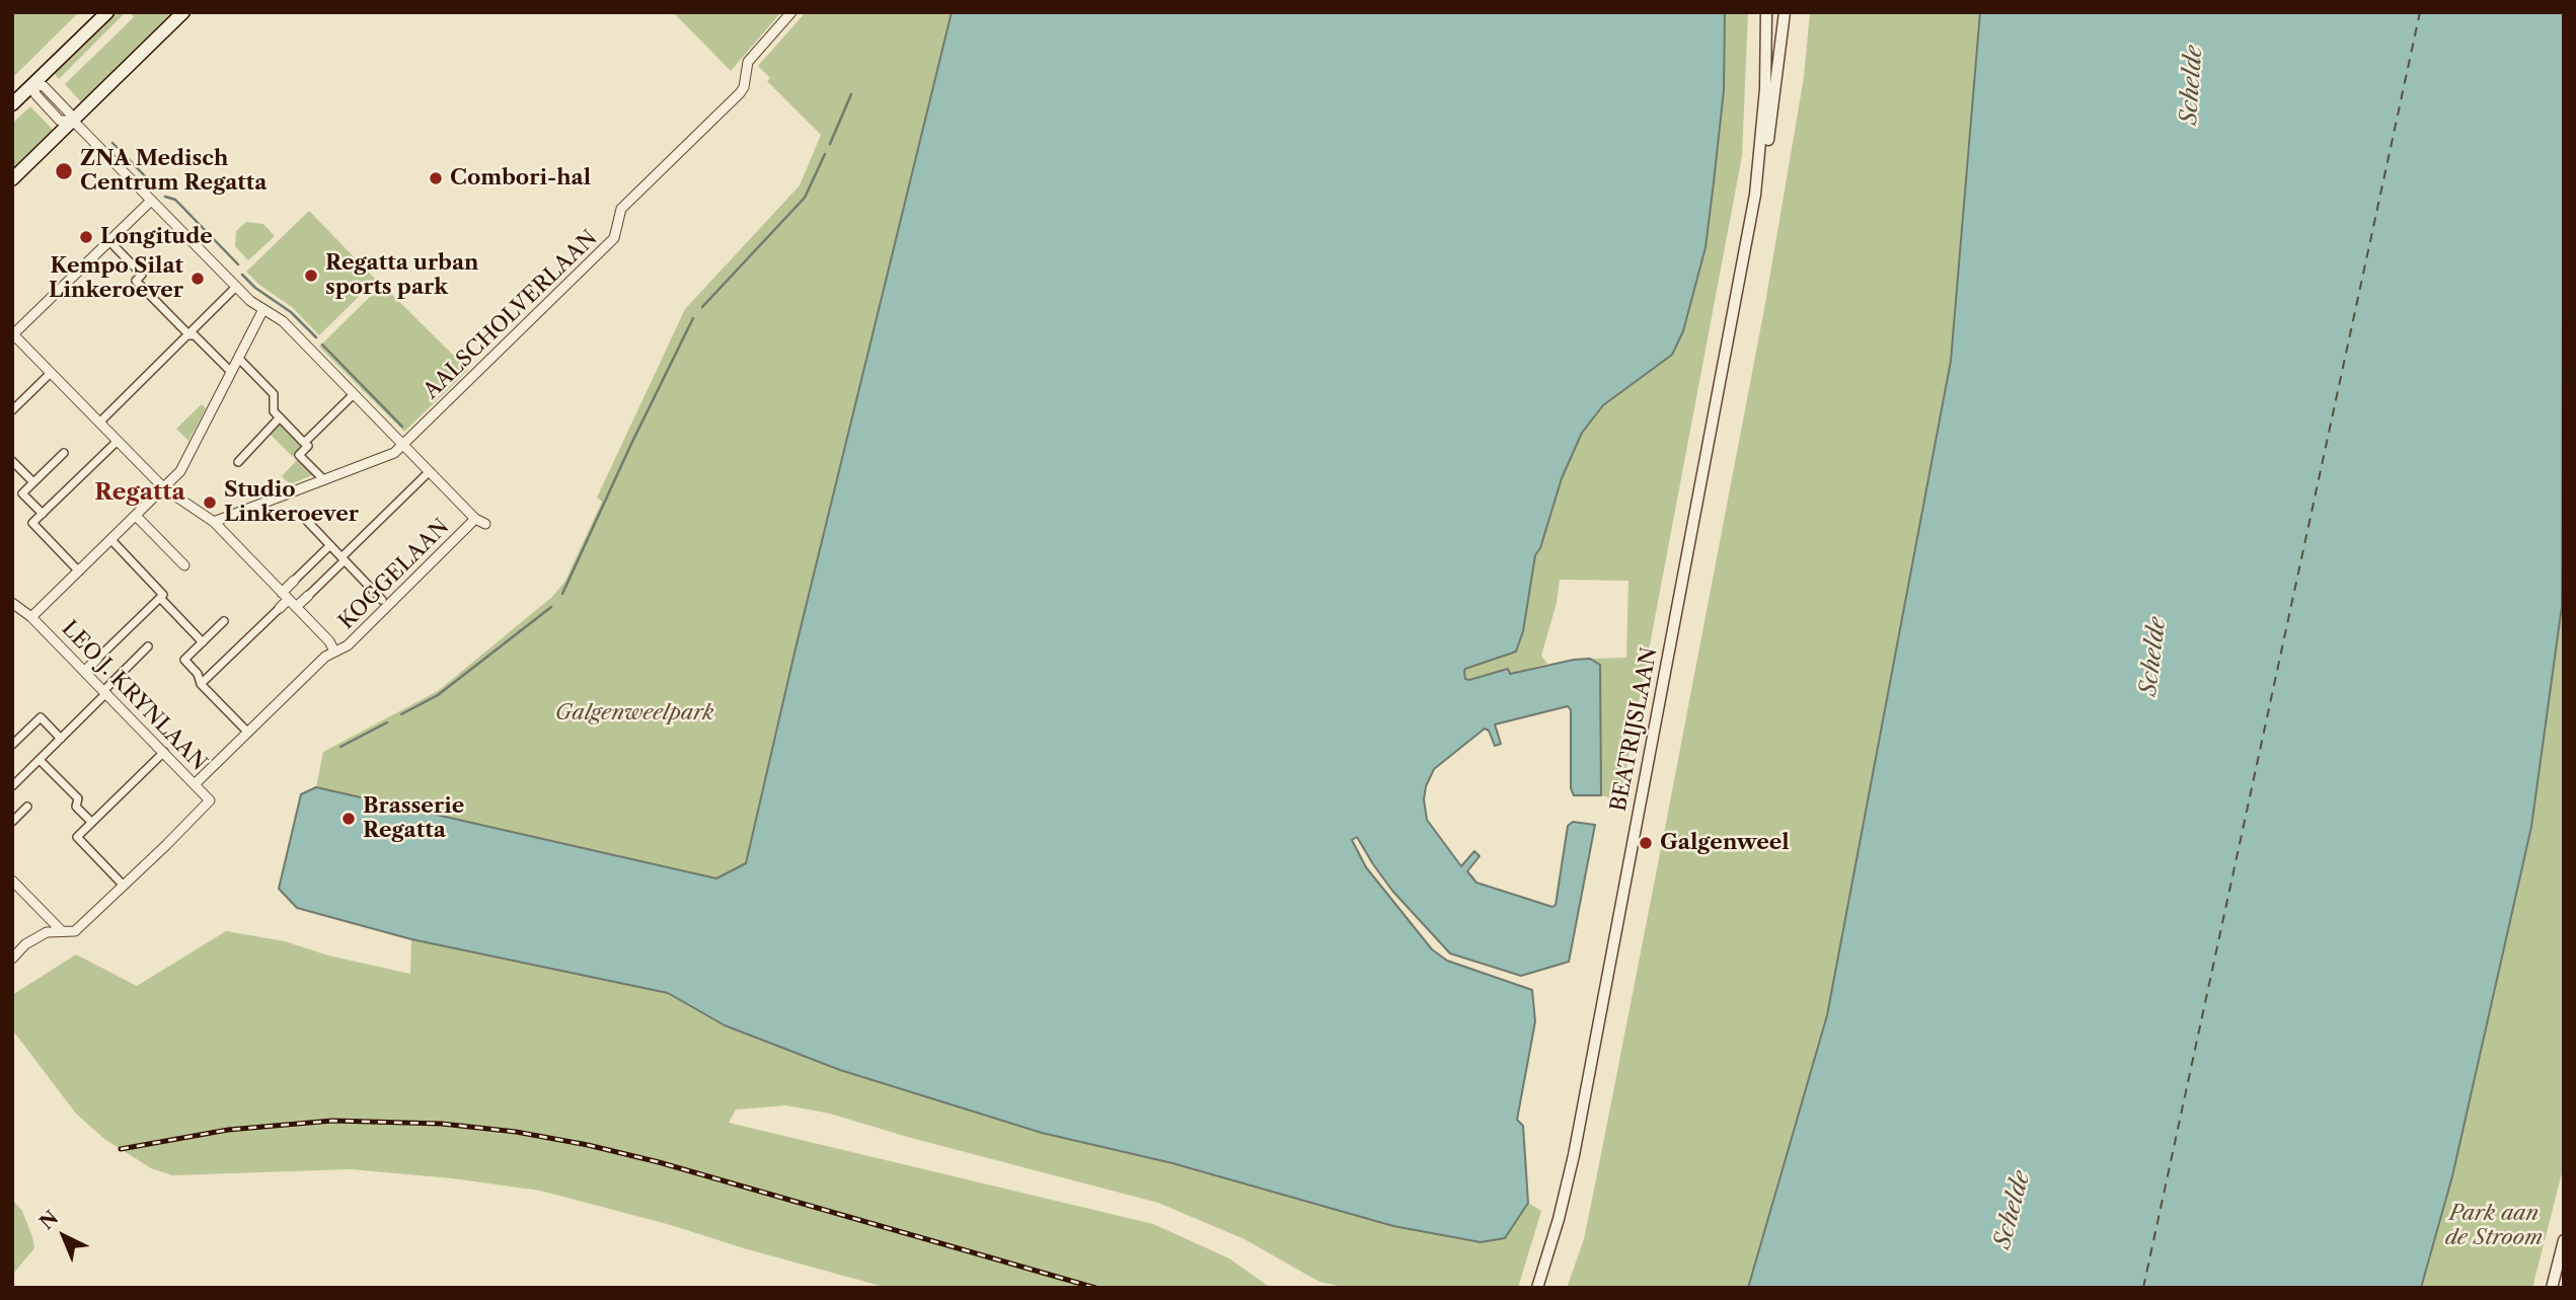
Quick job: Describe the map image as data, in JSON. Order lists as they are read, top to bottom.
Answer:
{
  "streets": {
    "street": [
      "AALSCHOLVERLAAN",
      "KOGGELAAN",
      "LEO J. KRYNLAAN",
      "BEATRIJSLAAN"
    ]
  },
  "crossings": [
    ["KOGGELAAN", "LEO J. KRYNLAAN"]
  ],
  "districts": ["Regatta"],
  "water": ["Schelde"],
  "parks": ["Galgenweelpark", "Park aan de Stroom"],
  "places": [
    "ZNA Medisch Centrum Regatta",
    "Combori-hal",
    "Longitude",
    "Regatta urban sports park",
    "Kempo Silat Linkeroever",
    "Studio Linkeroever",
    "Brasserie Regatta",
    "Galgenweel"
  ],
  "north": "top left"
}
